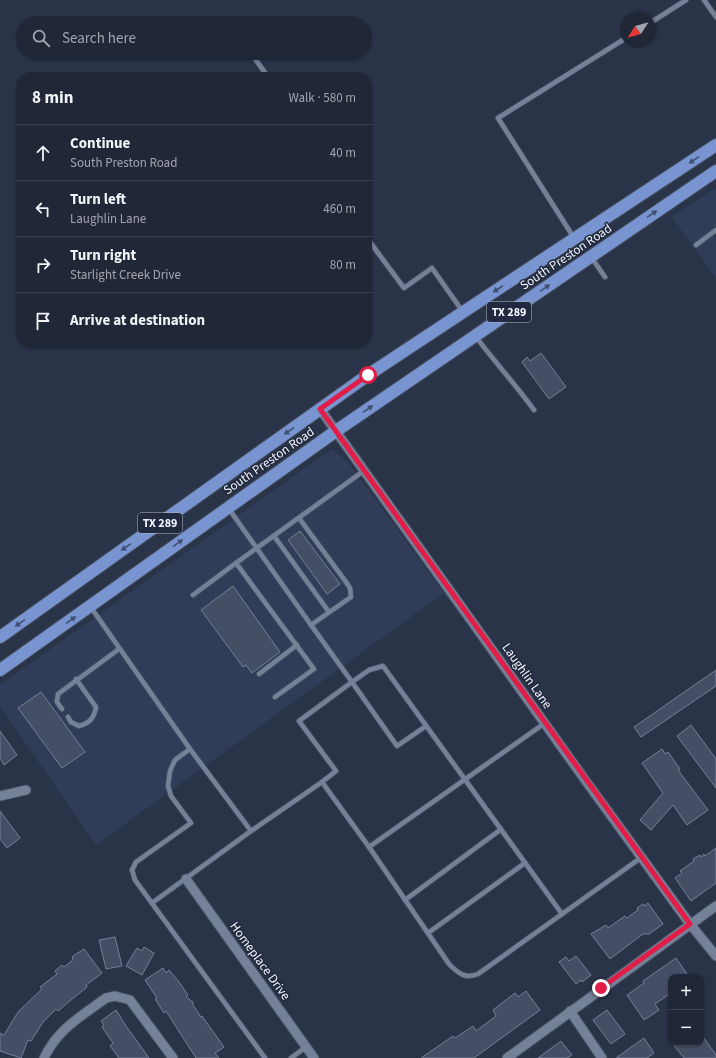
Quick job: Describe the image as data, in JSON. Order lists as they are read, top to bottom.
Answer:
{
  "streets": {
    "main road": ["South Preston Road", "TX 289"],
    "street": ["Laughlin Lane", "Homeplace Drive"]
  },
  "crossings": [
    ["South Preston Road", "Laughlin Lane"]
  ],
  "north": "bottom left",
  "page": {
    "search": "Search here",
    "heading": ["8 min", "Walk · 580 m"],
    "list": [
      ["Continue", "South Preston Road", "40 m"],
      ["Turn left", "Laughlin Lane", "460 m"],
      ["Turn right", "Starlight Creek Drive", "80 m"],
      "Arrive at destination"
    ],
    "map_buttons": ["+", "−"]
  }
}
